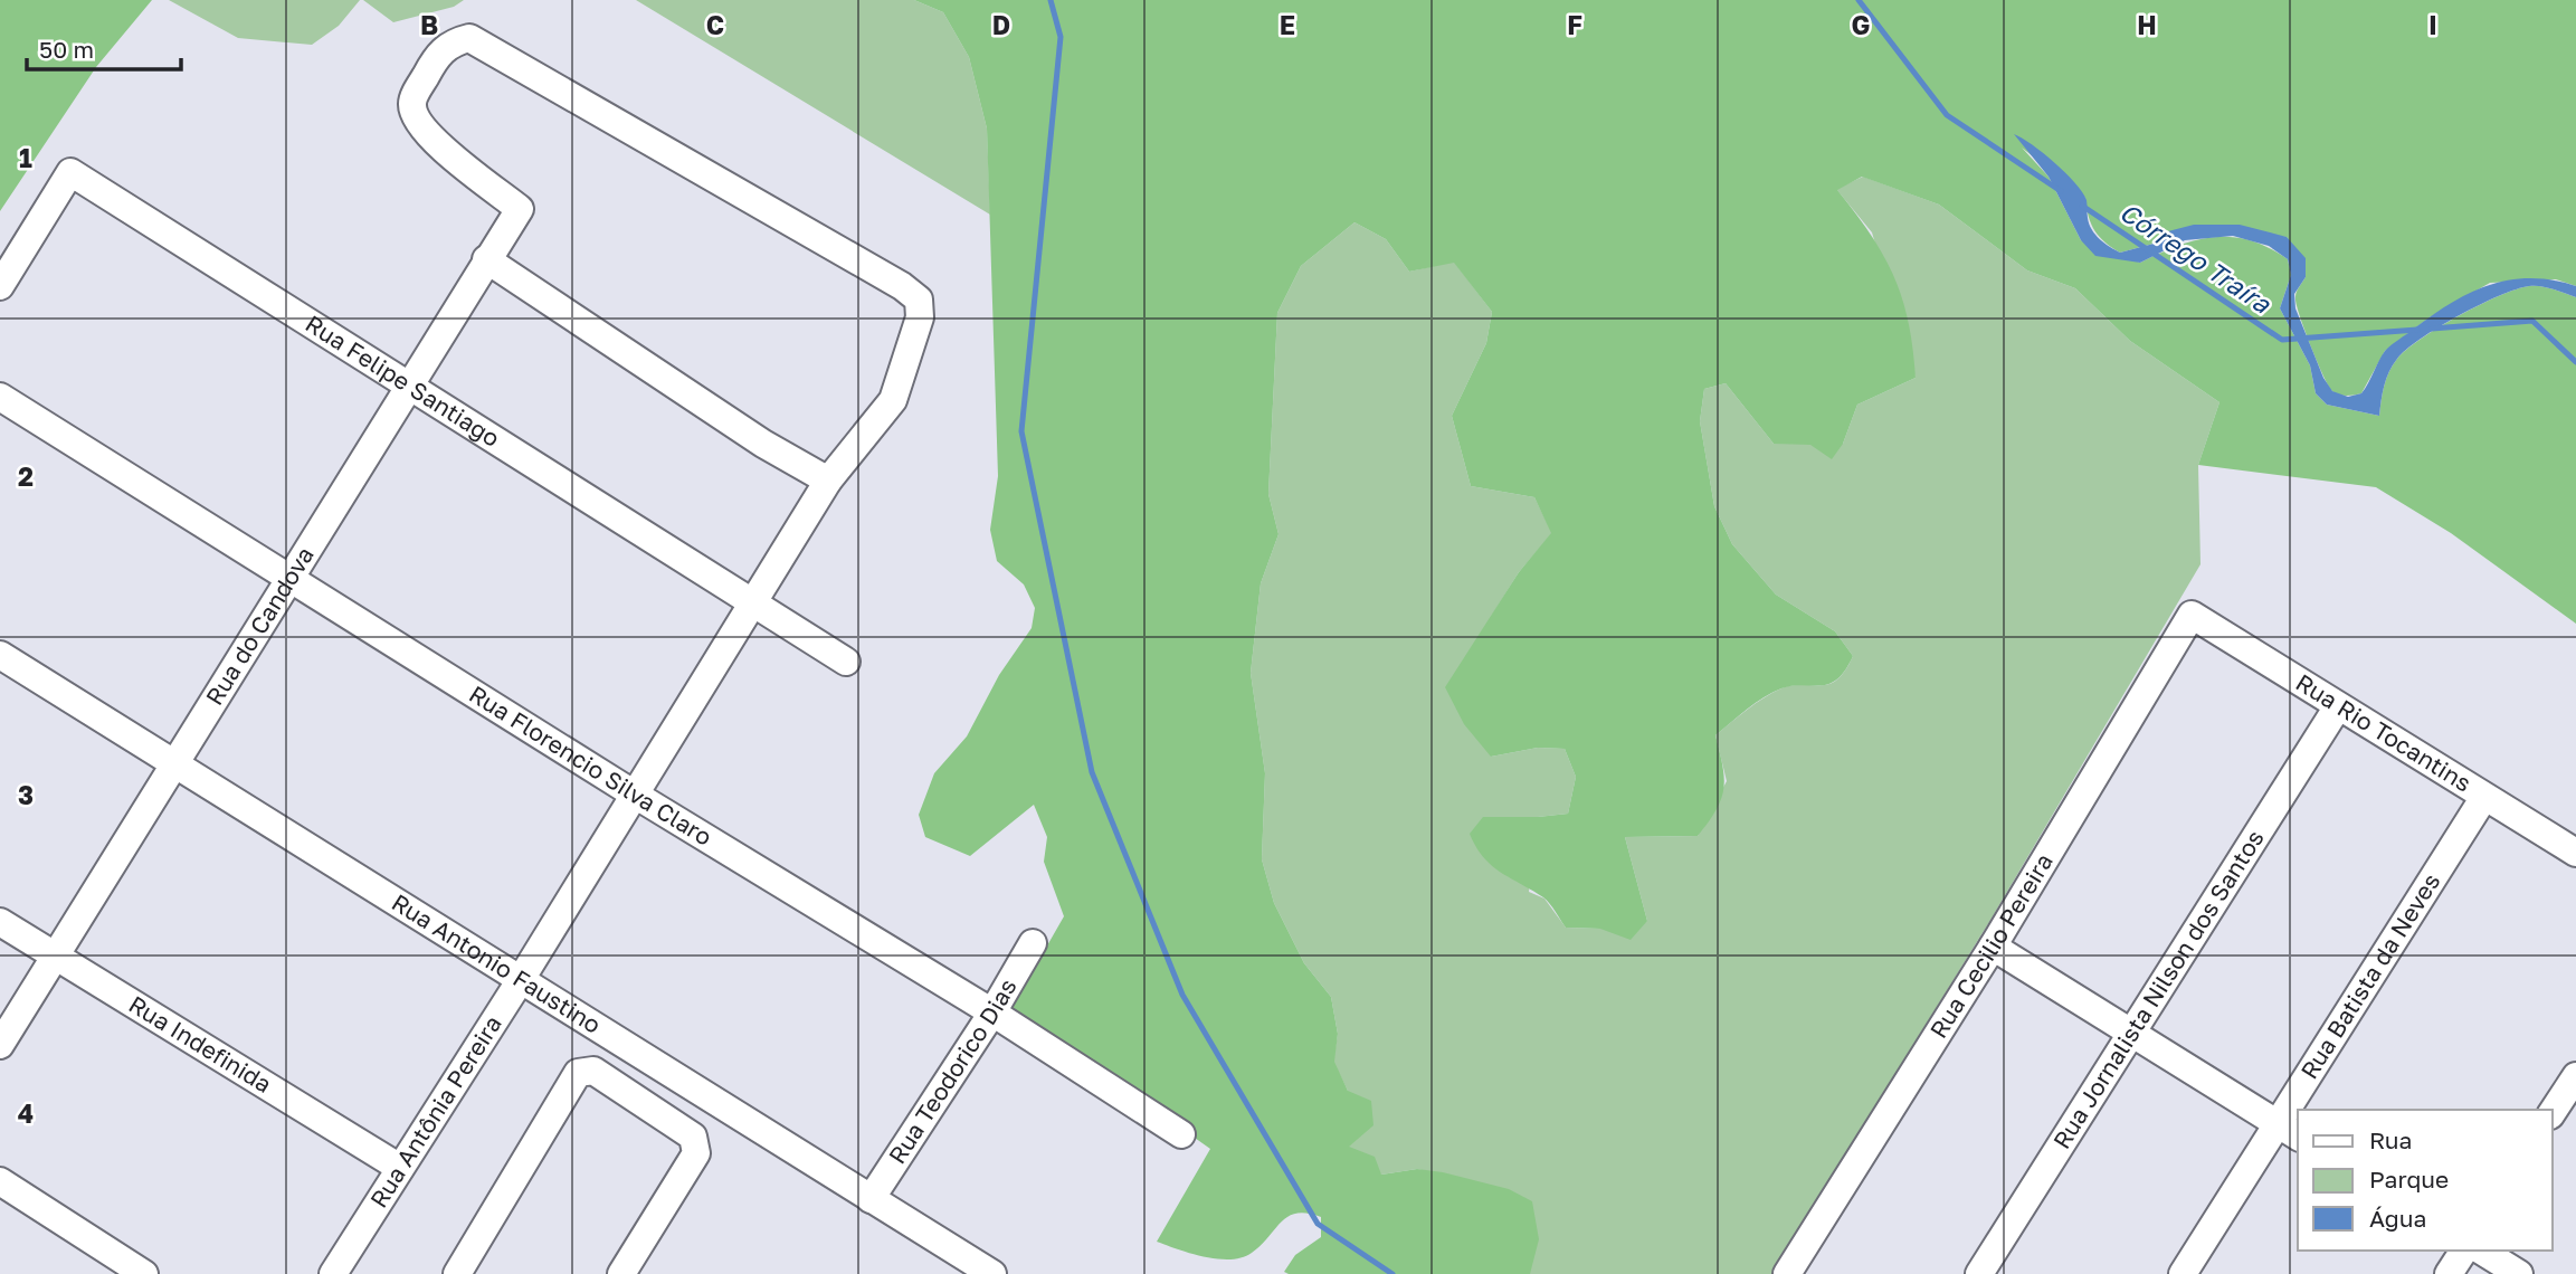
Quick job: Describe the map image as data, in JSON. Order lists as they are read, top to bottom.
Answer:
{
  "streets": {
    "street": [
      "Rua Felipe Santiago",
      "Rua do Candova",
      "Rua Rio Tocantins",
      "Rua Florencio Silva Claro",
      "Rua Cecilio Pereira",
      "Rua Antonio Faustino",
      "Rua Batista da Neves",
      "Rua Jornalista Nilson dos Santos",
      "Rua Indefinida",
      "Rua Teodorico Dias",
      "Rua Antônia Pereira"
    ]
  },
  "crossings": [
    ["Rua Felipe Santiago", "Rua do Candova"],
    ["Rua Felipe Santiago", "Rua Antônia Pereira"],
    ["Rua do Candova", "Rua Florencio Silva Claro"],
    ["Rua do Candova", "Rua Antonio Faustino"],
    ["Rua do Candova", "Rua Indefinida"],
    ["Rua do Candova", "Rua Antônia Pereira"],
    ["Rua Rio Tocantins", "Rua Cecilio Pereira"],
    ["Rua Rio Tocantins", "Rua Batista da Neves"],
    ["Rua Rio Tocantins", "Rua Jornalista Nilson dos Santos"],
    ["Rua Florencio Silva Claro", "Rua Teodorico Dias"],
    ["Rua Florencio Silva Claro", "Rua Antônia Pereira"],
    ["Rua Antonio Faustino", "Rua Teodorico Dias"],
    ["Rua Antonio Faustino", "Rua Antônia Pereira"],
    ["Rua Indefinida", "Rua Antônia Pereira"]
  ],
  "water": ["Córrego Traíra"],
  "legend": ["Rua", "Parque", "Água"],
  "scale_bar": "50 m",
  "grid": {
    "columns": [
      "B",
      "C",
      "D",
      "E",
      "F",
      "G",
      "H",
      "I"
    ],
    "rows": [
      "1",
      "2",
      "3",
      "4"
    ]
  }
}
